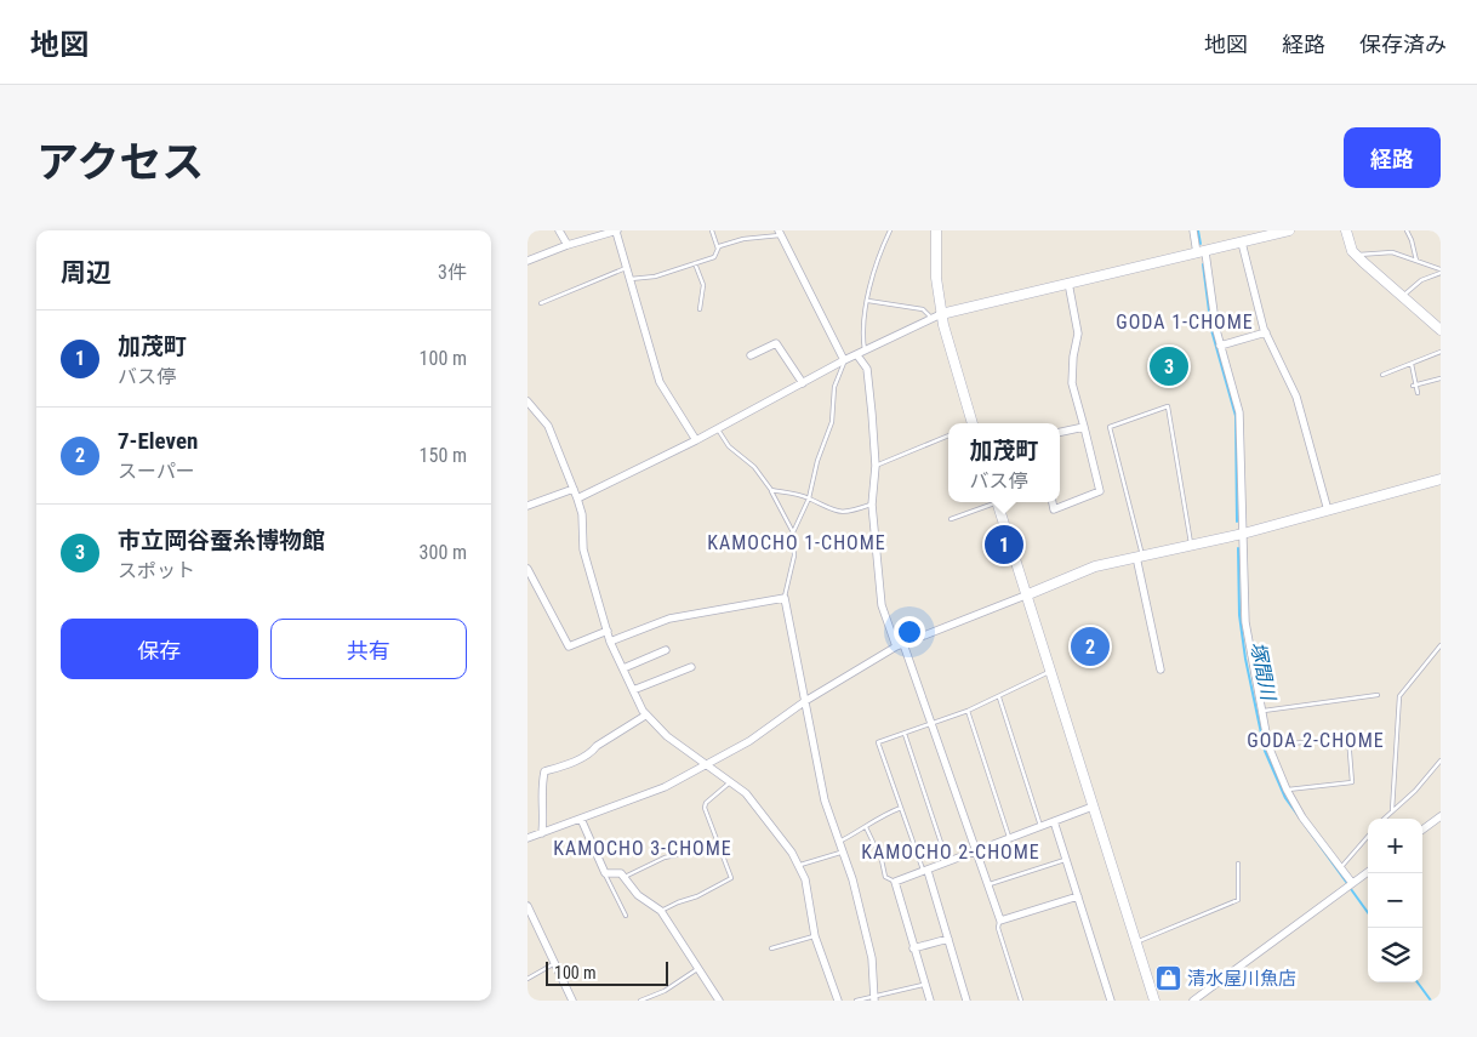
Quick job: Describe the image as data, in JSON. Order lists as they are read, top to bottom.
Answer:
{
  "districts": [
    "GODA 1-CHOME",
    "KAMOCHO 1-CHOME",
    "GODA 2-CHOME",
    "KAMOCHO 3-CHOME",
    "KAMOCHO 2-CHOME"
  ],
  "water": ["塚間川"],
  "places": {
    "shop": ["清水屋川魚店"]
  },
  "scale_bar": "100 m",
  "page": {
    "header": "地図",
    "nav": ["地図", "経路", "保存済み"],
    "title": "アクセス",
    "buttons": [
      "経路",
      ["保存", "共有"]
    ],
    "heading": ["周辺", "3件"],
    "list": [
      {
        "mark": "1",
        "name": "加茂町",
        "note": "バス停",
        "value": "100 m"
      },
      {
        "mark": "2",
        "name": "7-Eleven",
        "note": "スーパー",
        "value": "150 m"
      },
      {
        "mark": "3",
        "name": "市立岡谷蚕糸博物館",
        "note": "スポット",
        "value": "300 m"
      }
    ],
    "pins": ["3", "1", "2"],
    "popup": ["加茂町", "バス停"],
    "map_buttons": ["+", "−"],
    "scale": "100 m"
  }
}
